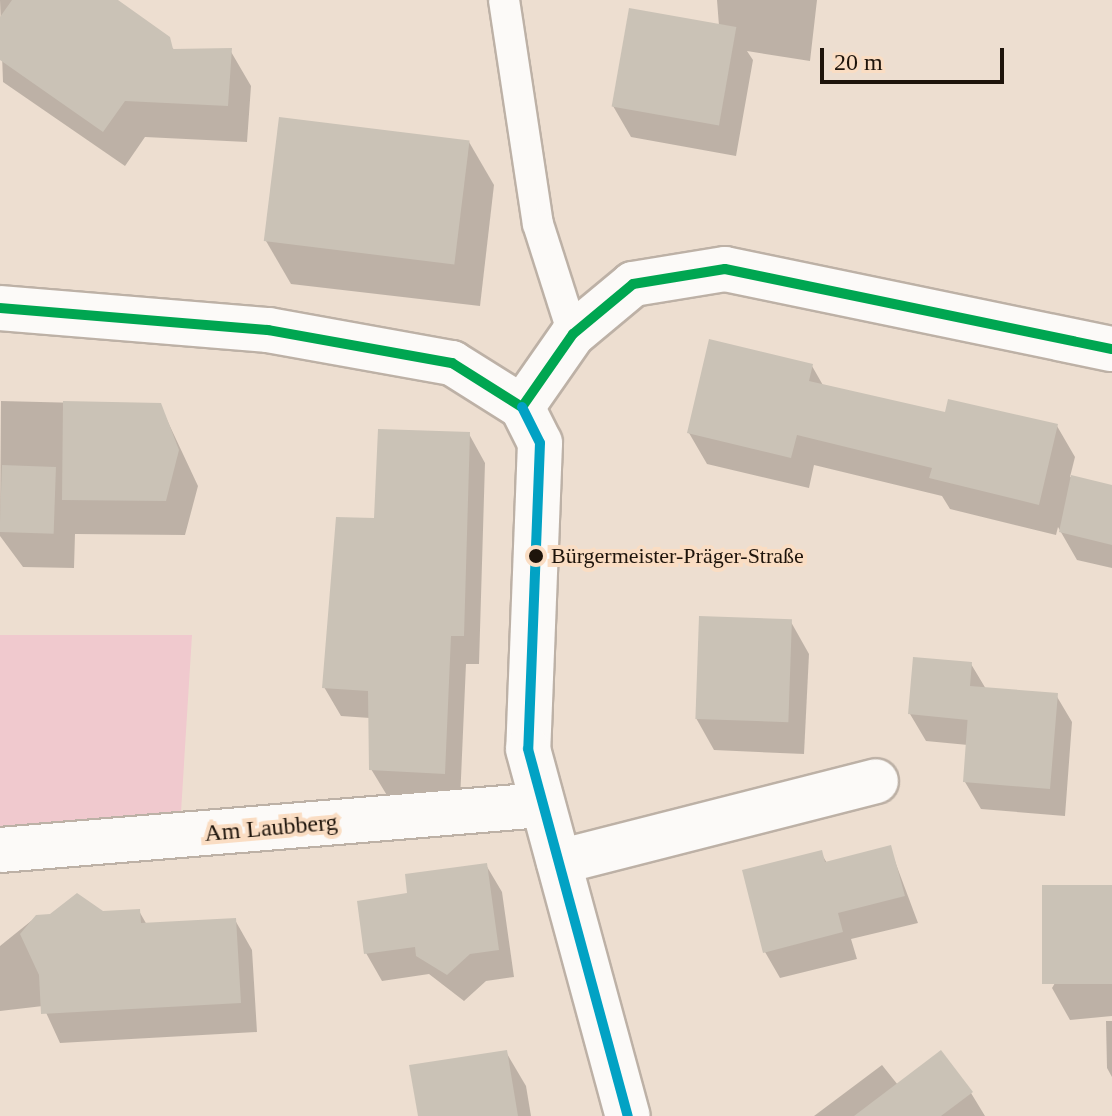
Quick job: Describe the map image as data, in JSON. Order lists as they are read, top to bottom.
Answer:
{
  "streets": {
    "street": ["Am Laubberg"]
  },
  "places": ["Bürgermeister-Präger-Straße"],
  "scale_bar": "20 m"
}
